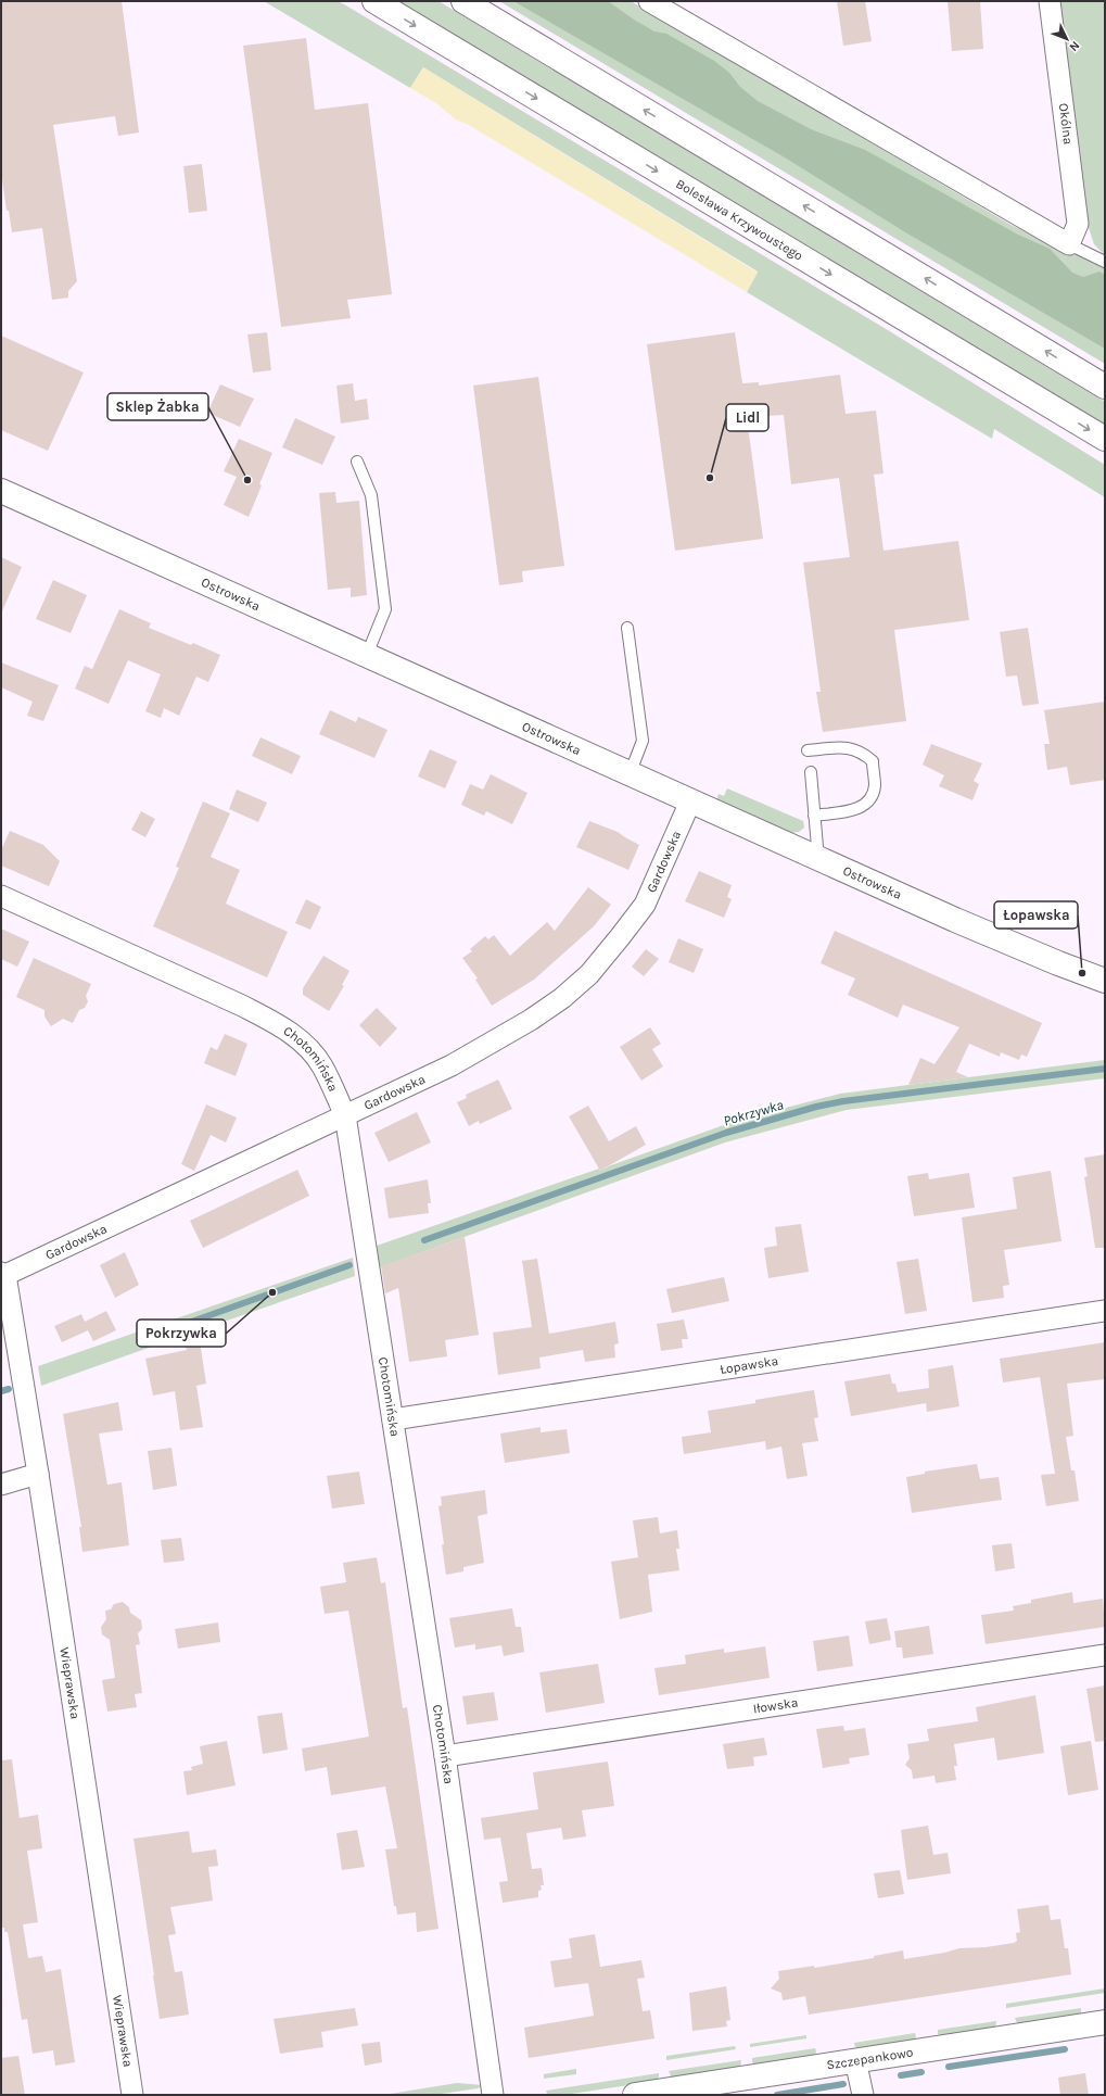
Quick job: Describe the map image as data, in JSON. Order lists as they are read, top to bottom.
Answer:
{
  "streets": {
    "street": [
      "Okólna",
      "Bolesława Krzywoustego",
      "Ostrowska",
      "Gardowska",
      "Chotomińska",
      "Łopawska",
      "Wieprawska",
      "Iłowska",
      "Szczepankowo"
    ]
  },
  "crossings": [
    ["Ostrowska", "Gardowska"],
    ["Gardowska", "Chotomińska"],
    ["Gardowska", "Wieprawska"],
    ["Chotomińska", "Łopawska"],
    ["Chotomińska", "Iłowska"]
  ],
  "water": ["Pokrzywka"],
  "places": [
    "Lidl",
    "Sklep Żabka",
    "Łopawska",
    "Pokrzywka"
  ],
  "north": "bottom right"
}
